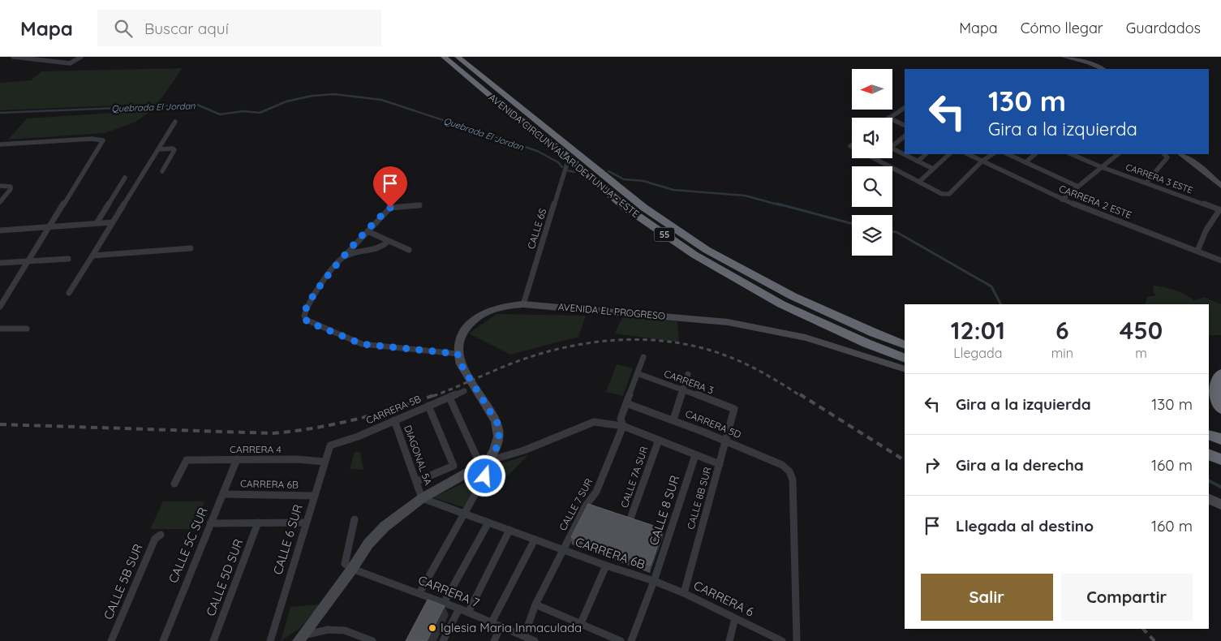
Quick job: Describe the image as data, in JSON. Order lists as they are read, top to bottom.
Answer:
{
  "streets": {
    "highway": ["AVENIDA CIRCUNVALAR DE TUNJA - ESTE", "55"],
    "main road": ["AVENIDA EL PROGRESO"],
    "street": [
      "CARRERA 3 ESTE",
      "CARRERA 2 ESTE",
      "CALLE 6S",
      "CARRERA 3",
      "CARRERA 5B",
      "CARRERA 5D",
      "CARRERA 4",
      "DIAGONAL 5A",
      "CALLE 7A SUR",
      "CARRERA 6B",
      "CALLE 8B SUR",
      "CALLE 7 SUR",
      "CALLE 8 SUR",
      "CALLE 6 SUR",
      "CALLE 5C SUR",
      "CALLE 5D SUR",
      "CALLE 5B SUR",
      "CARRERA 7",
      "CARRERA 6"
    ]
  },
  "crossings": [
    ["AVENIDA CIRCUNVALAR DE TUNJA - ESTE", "CALLE 6S"],
    ["CALLE 6S", "AVENIDA EL PROGRESO"],
    ["CARRERA 3", "CALLE 8B SUR"],
    ["CARRERA 3", "CALLE 7 SUR"],
    ["CARRERA 5B", "DIAGONAL 5A"],
    ["CARRERA 5B", "CALLE 6 SUR"],
    ["CARRERA 5D", "CALLE 8B SUR"],
    ["CARRERA 5D", "CALLE 7 SUR"],
    ["CARRERA 4", "CALLE 6 SUR"],
    ["CARRERA 4", "CALLE 5C SUR"],
    ["DIAGONAL 5A", "CARRERA 6B"],
    ["CARRERA 6B", "CALLE 7 SUR"],
    ["CARRERA 6B", "CALLE 8 SUR"],
    ["CARRERA 6B", "CALLE 6 SUR"],
    ["CARRERA 6B", "CALLE 5C SUR"],
    ["CARRERA 6B", "CARRERA 6"],
    ["CALLE 8B SUR", "CARRERA 6"],
    ["CALLE 7 SUR", "CARRERA 7"],
    ["CALLE 8 SUR", "CARRERA 6"]
  ],
  "water": ["Quebrada El Jordan"],
  "places": ["Iglesia Maria Inmaculada"],
  "north": "left",
  "page": {
    "header": "Mapa",
    "search": "Buscar aquí",
    "nav": ["Mapa", "Cómo llegar", "Guardados"],
    "turn": ["130 m", "Gira a la izquierda"],
    "eta": [
      "12:01",
      "Llegada",
      "6",
      "min",
      "450",
      "m"
    ],
    "list": [
      {
        "name": "Gira a la izquierda",
        "value": "130 m"
      },
      {
        "name": "Gira a la derecha",
        "value": "160 m"
      },
      {
        "name": "Llegada al destino",
        "value": "160 m"
      }
    ],
    "buttons": ["Salir", "Compartir"]
  }
}
